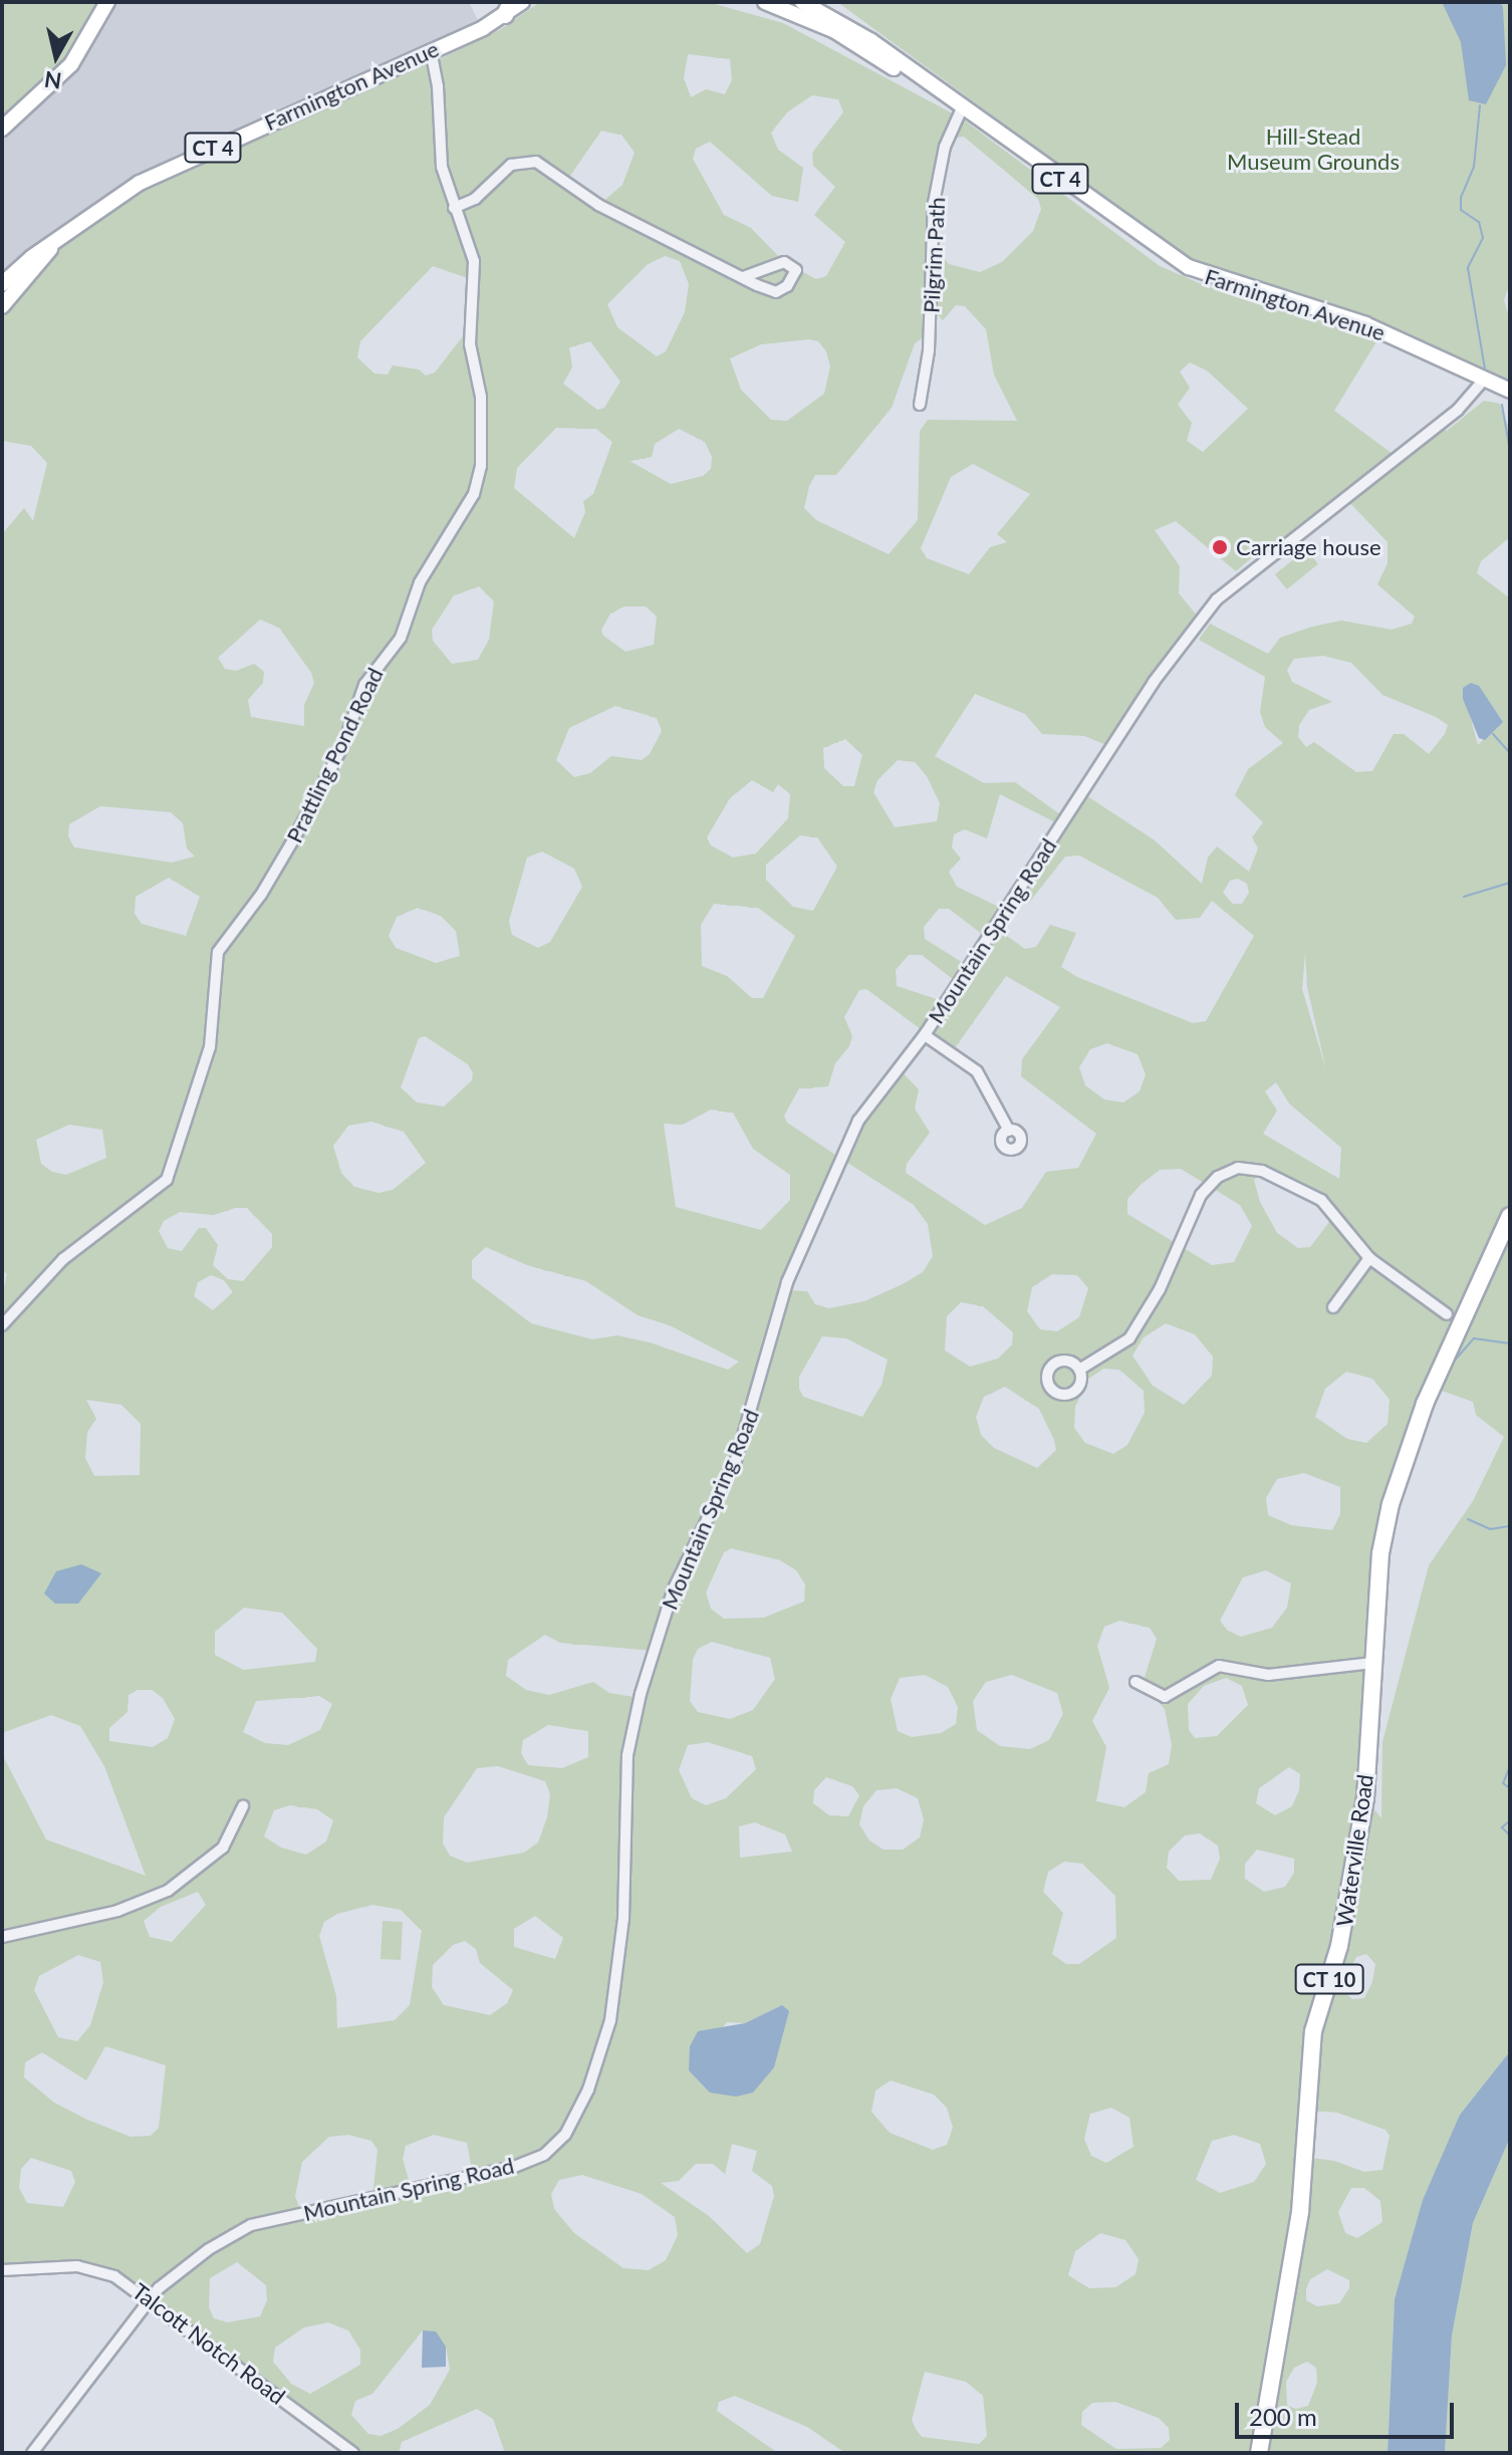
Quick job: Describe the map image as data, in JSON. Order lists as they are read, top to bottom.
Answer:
{
  "streets": {
    "highway": ["Waterville Road", "CT 10"],
    "main road": ["Farmington Avenue", "CT 4"],
    "street": [
      "Pilgrim Path",
      "Prattling Pond Road",
      "Mountain Spring Road",
      "Talcott Notch Road"
    ]
  },
  "crossings": [
    ["Farmington Avenue", "Pilgrim Path"],
    ["Farmington Avenue", "Prattling Pond Road"],
    ["Farmington Avenue", "Mountain Spring Road"],
    ["Mountain Spring Road", "Talcott Notch Road"]
  ],
  "parks": ["Hill-Stead Museum Grounds"],
  "places": ["Carriage house"],
  "scale_bar": "200 m",
  "north": "bottom"
}
